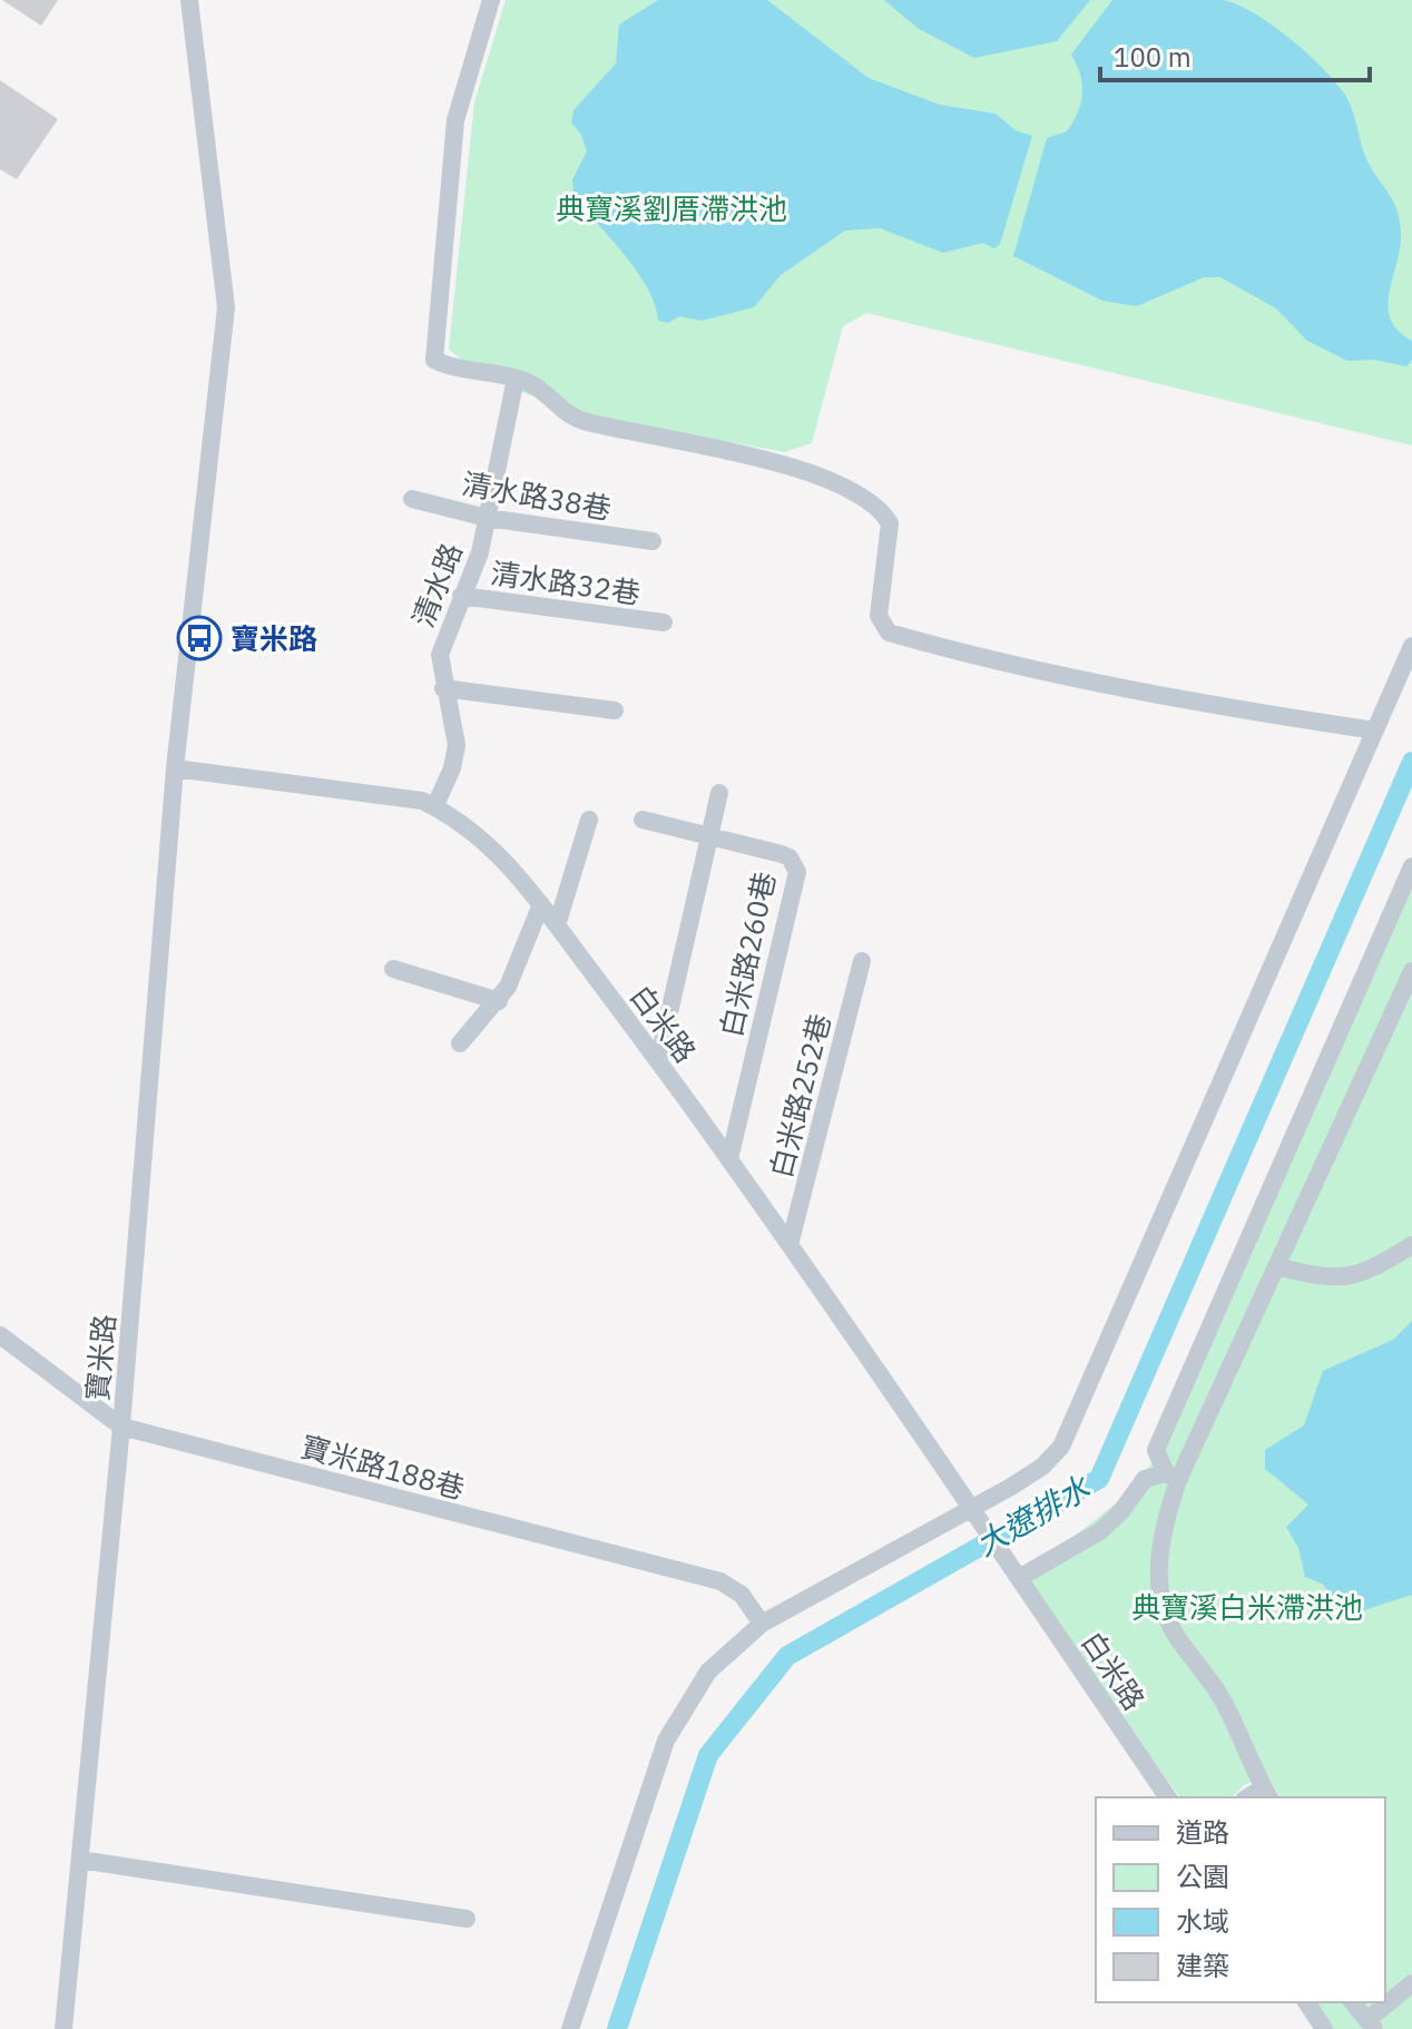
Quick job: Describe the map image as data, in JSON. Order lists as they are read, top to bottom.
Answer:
{
  "streets": {
    "street": [
      "清水路38巷",
      "清水路32巷",
      "清水路",
      "白米路260巷",
      "白米路",
      "白米路252巷",
      "寶米路",
      "寶米路188巷"
    ]
  },
  "crossings": [
    ["清水路38巷", "清水路"],
    ["清水路32巷", "清水路"],
    ["清水路", "白米路"],
    ["白米路260巷", "白米路"],
    ["白米路", "白米路252巷"],
    ["白米路", "寶米路"],
    ["寶米路", "寶米路188巷"]
  ],
  "water": ["大遼排水"],
  "parks": ["典寶溪劉厝滯洪池", "典寶溪白米滯洪池"],
  "places": {
    "bus stop": ["寶米路"]
  },
  "legend": [
    "道路",
    "公園",
    "水域",
    "建築"
  ],
  "scale_bar": "100 m"
}
